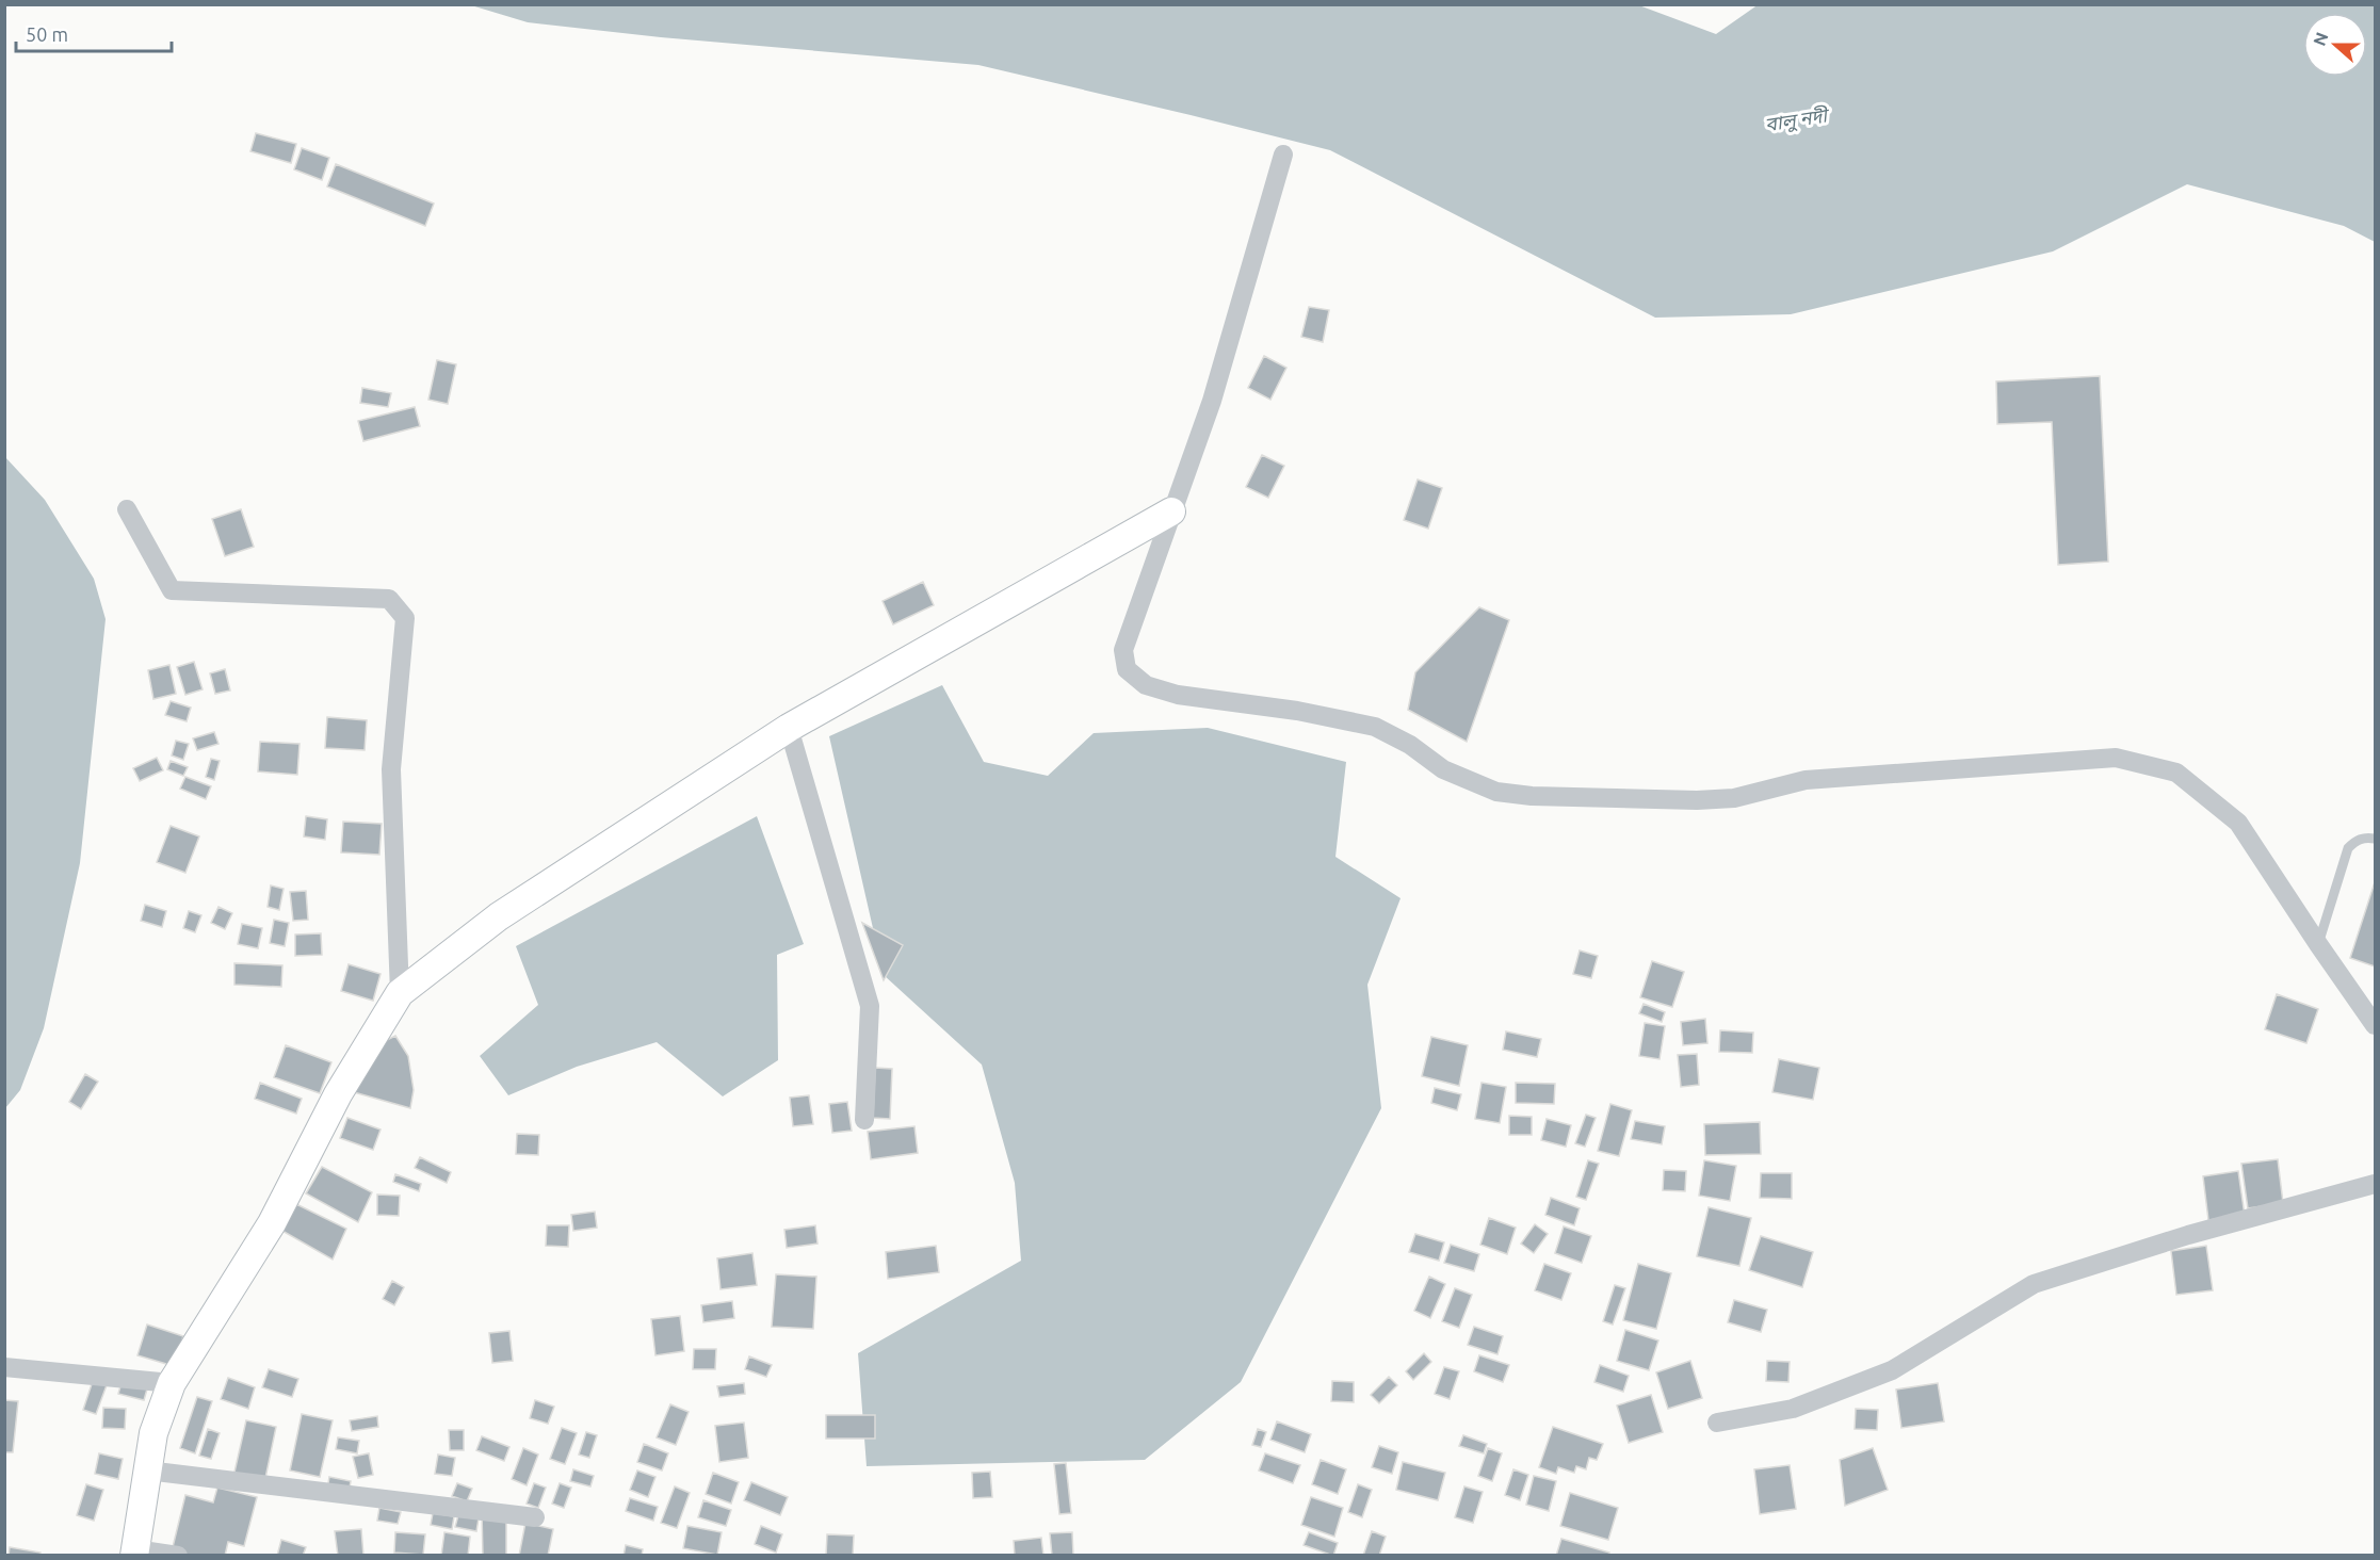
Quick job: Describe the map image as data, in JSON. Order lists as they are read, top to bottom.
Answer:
{
  "water": ["বালু নদী"],
  "scale_bar": "50 m",
  "north": "left"
}
